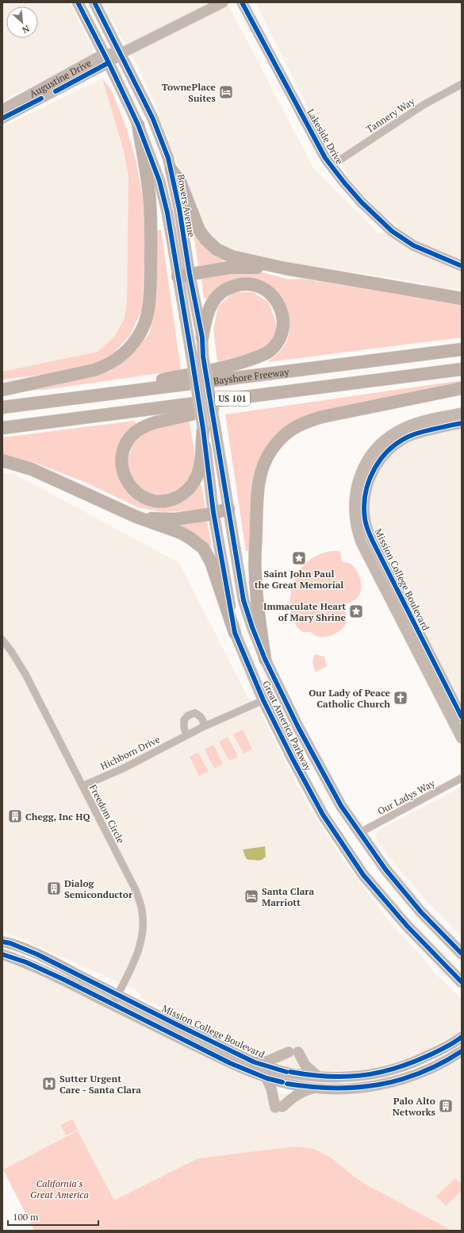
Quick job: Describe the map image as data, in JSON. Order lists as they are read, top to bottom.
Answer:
{
  "streets": {
    "highway": ["Bayshore Freeway", "US 101"],
    "main road": ["Bowers Avenue", "Great America Parkway"],
    "street": [
      "Augustine Drive",
      "Tannery Way",
      "Lakeside Drive",
      "Mission College Boulevard",
      "Hichborn Drive",
      "Our Ladys Way",
      "Freedom Circle"
    ]
  },
  "crossings": [
    ["Augustine Drive", "Bowers Avenue"],
    ["Tannery Way", "Lakeside Drive"],
    ["Bowers Avenue", "Great America Parkway"],
    ["Mission College Boulevard", "Freedom Circle"],
    ["Great America Parkway", "Hichborn Drive"],
    ["Great America Parkway", "Our Ladys Way"],
    ["Hichborn Drive", "Freedom Circle"]
  ],
  "parks": ["California's Great America"],
  "places": {
    "hotel": ["TownePlace Suites", "Santa Clara Marriott"],
    "place": ["Saint John Paul the Great Memorial", "Immaculate Heart of Mary Shrine"],
    "church": ["Our Lady of Peace Catholic Church"],
    "building": ["Chegg, Inc HQ", "Dialog Semiconductor", "Palo Alto Networks"],
    "hospital": ["Sutter Urgent Care - Santa Clara"]
  },
  "scale_bar": "100 m",
  "north": "bottom right"
}
